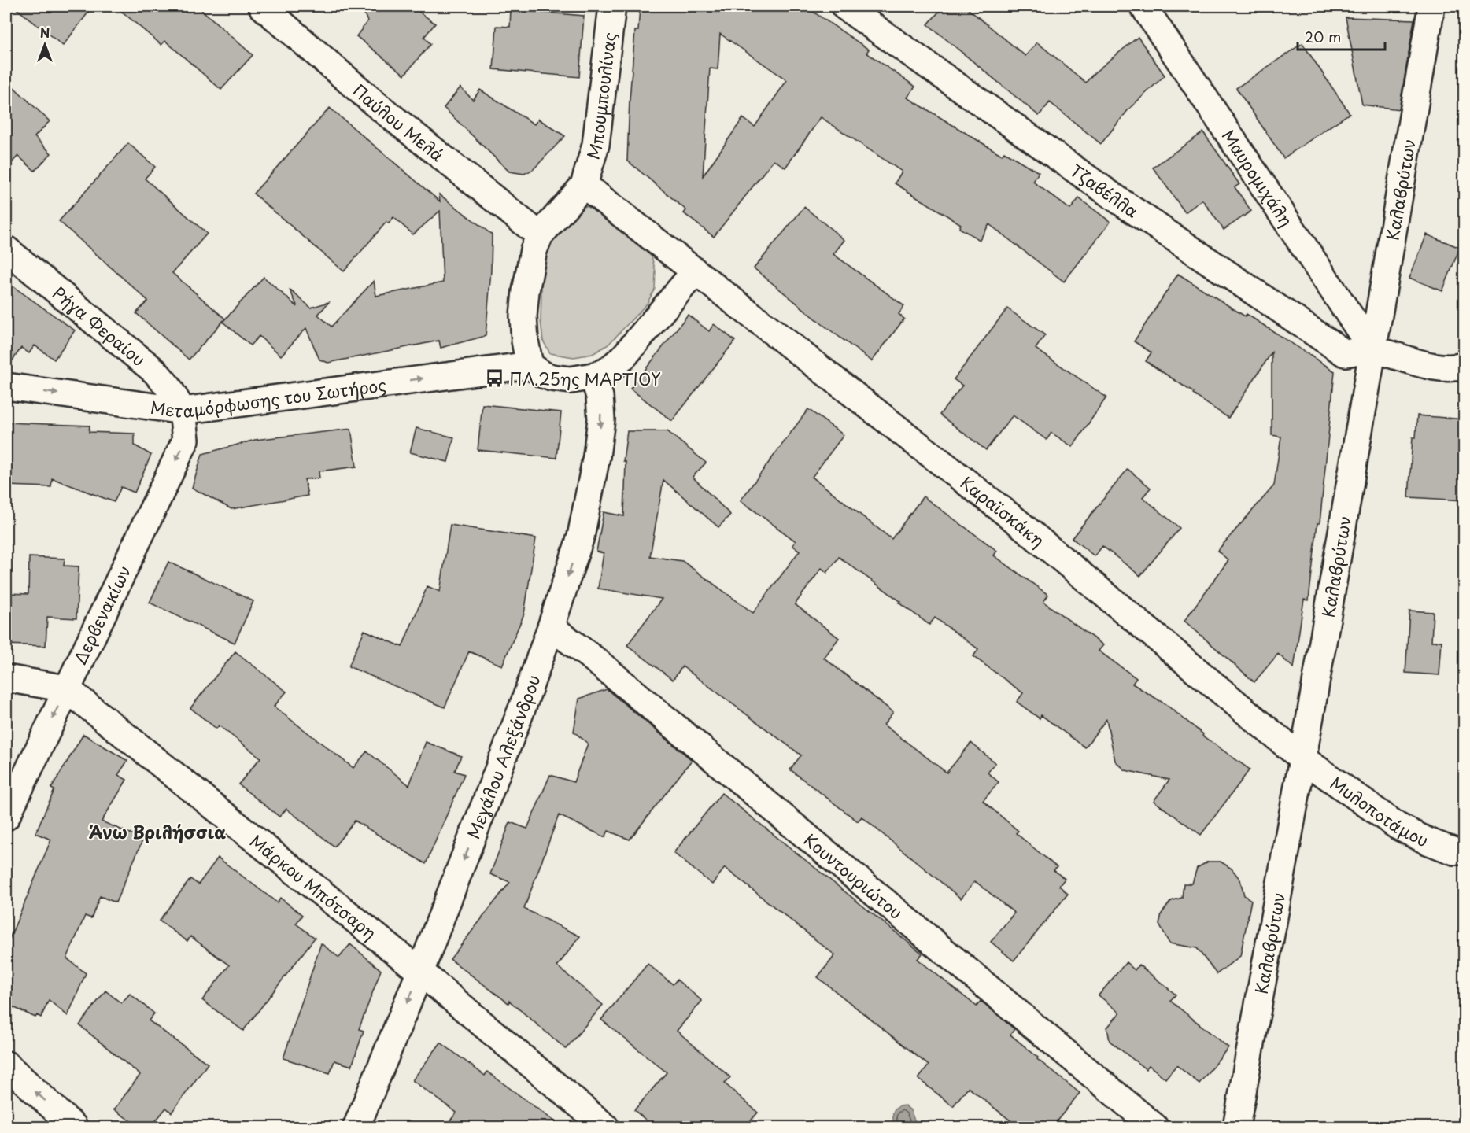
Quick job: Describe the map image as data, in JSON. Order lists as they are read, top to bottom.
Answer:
{
  "streets": {
    "street": [
      "Μπουμπουλίνας",
      "Παύλου Μελά",
      "Μαυρομιχάλη",
      "Τζαβέλλα",
      "Καλαβρύτων",
      "Ρήγα Φεραίου",
      "Μεταμόρφωσης του Σωτήρος",
      "Καραϊσκάκη",
      "Δερβενακίων",
      "Μεγάλου Αλεξάνδρου",
      "Μυλοποτάμου",
      "Κουντουριώτου",
      "Μάρκου Μπότσαρη"
    ]
  },
  "crossings": [
    ["Μπουμπουλίνας", "Καραϊσκάκη"],
    ["Μαυρομιχάλη", "Τζαβέλλα"],
    ["Μαυρομιχάλη", "Καλαβρύτων"],
    ["Τζαβέλλα", "Καλαβρύτων"],
    ["Καλαβρύτων", "Καραϊσκάκη"],
    ["Καλαβρύτων", "Μυλοποτάμου"],
    ["Ρήγα Φεραίου", "Μεταμόρφωσης του Σωτήρος"],
    ["Ρήγα Φεραίου", "Δερβενακίων"],
    ["Μεταμόρφωσης του Σωτήρος", "Δερβενακίων"],
    ["Καραϊσκάκη", "Μυλοποτάμου"],
    ["Δερβενακίων", "Μάρκου Μπότσαρη"],
    ["Μεγάλου Αλεξάνδρου", "Κουντουριώτου"],
    ["Μεγάλου Αλεξάνδρου", "Μάρκου Μπότσαρη"]
  ],
  "one_way": ["Μεταμόρφωσης του Σωτήρος", "Δερβενακίων", "Μεγάλου Αλεξάνδρου"],
  "districts": ["Άνω Βριλήσσια"],
  "places": {
    "bus stop": ["ΠΛ.25ης ΜΑΡΤΙΟΥ"]
  },
  "scale_bar": "20 m",
  "north": "top"
}
